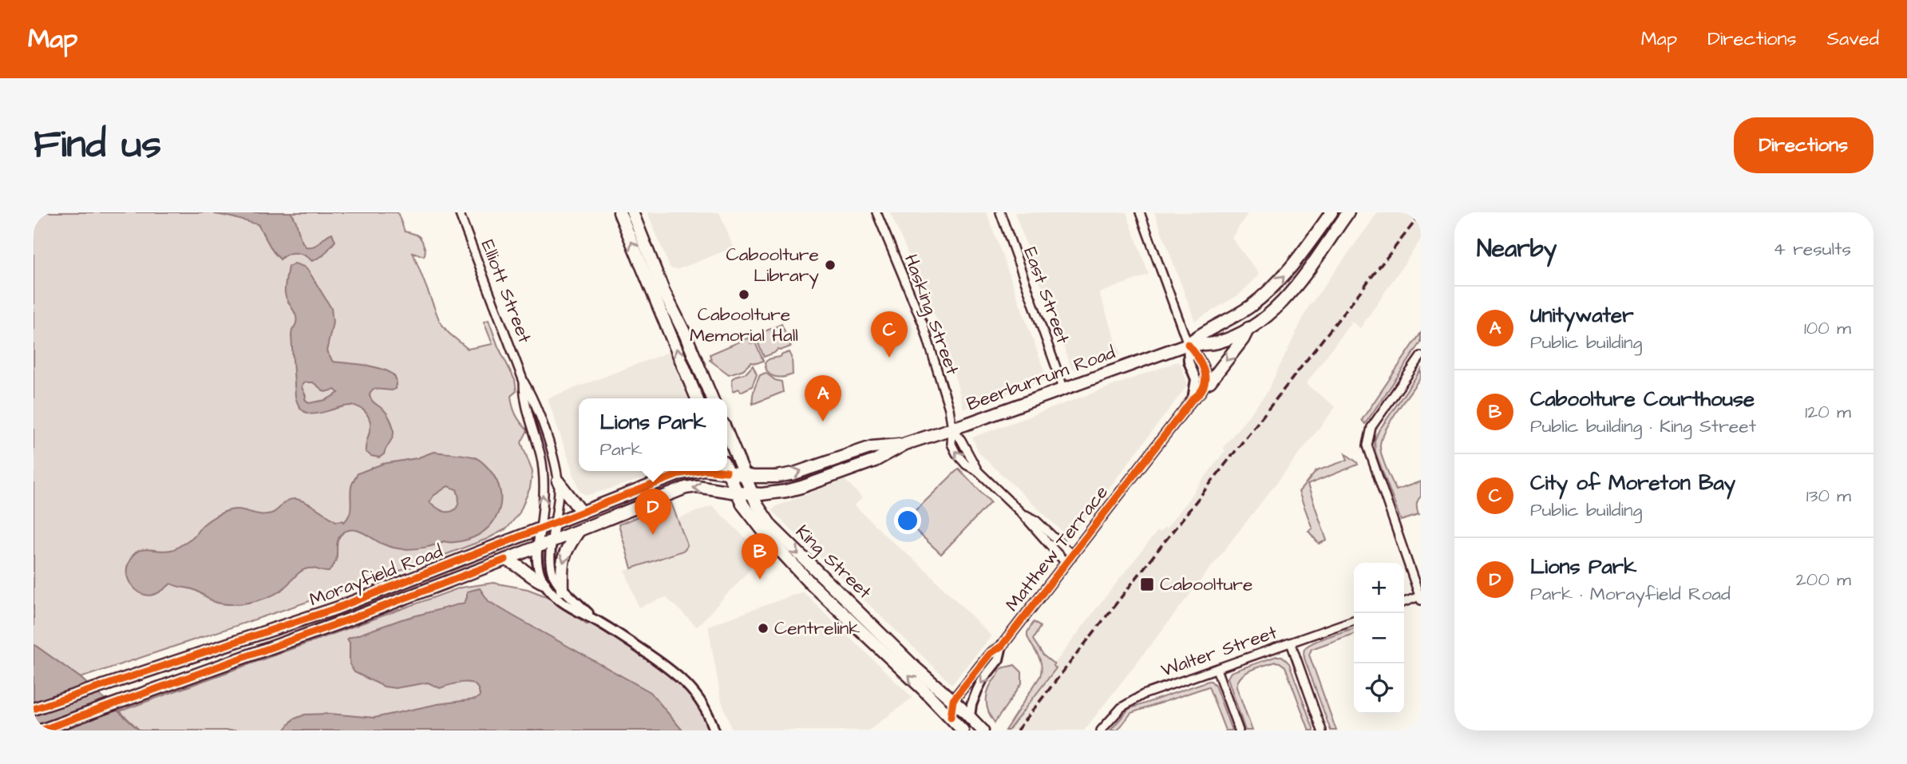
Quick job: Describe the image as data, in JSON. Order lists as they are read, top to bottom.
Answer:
{
  "streets": {
    "main road": ["Beerburrum Road", "King Street", "Morayfield Road"],
    "street": [
      "Elliott Street",
      "East Street",
      "Hasking Street",
      "Matthew Terrace",
      "Walter Street"
    ]
  },
  "crossings": [
    ["Elliott Street", "Morayfield Road"],
    ["East Street", "Beerburrum Road"],
    ["Hasking Street", "Beerburrum Road"],
    ["Beerburrum Road", "King Street"],
    ["Beerburrum Road", "Morayfield Road"],
    ["Matthew Terrace", "King Street"],
    ["King Street", "Morayfield Road"]
  ],
  "places": {
    "other": ["Caboolture Library", "Caboolture Memorial Hall", "Centrelink"],
    "transit": ["Caboolture"]
  },
  "page": {
    "header": "Map",
    "nav": ["Map", "Directions", "Saved"],
    "buttons": "Directions",
    "title": "Find us",
    "heading": ["Nearby", "4 results"],
    "list": [
      {
        "mark": "A",
        "name": "Unitywater",
        "note": "Public building",
        "value": "100 m"
      },
      {
        "mark": "B",
        "name": "Caboolture Courthouse",
        "note": "Public building · King Street",
        "value": "120 m"
      },
      {
        "mark": "C",
        "name": "City of Moreton Bay",
        "note": "Public building",
        "value": "130 m"
      },
      {
        "mark": "D",
        "name": "Lions Park",
        "note": "Park · Morayfield Road",
        "value": "200 m"
      }
    ],
    "pins": [
      "C",
      "A",
      "D",
      "B"
    ],
    "popup": ["Lions Park", "Park"],
    "map_buttons": ["+", "−"]
  }
}
